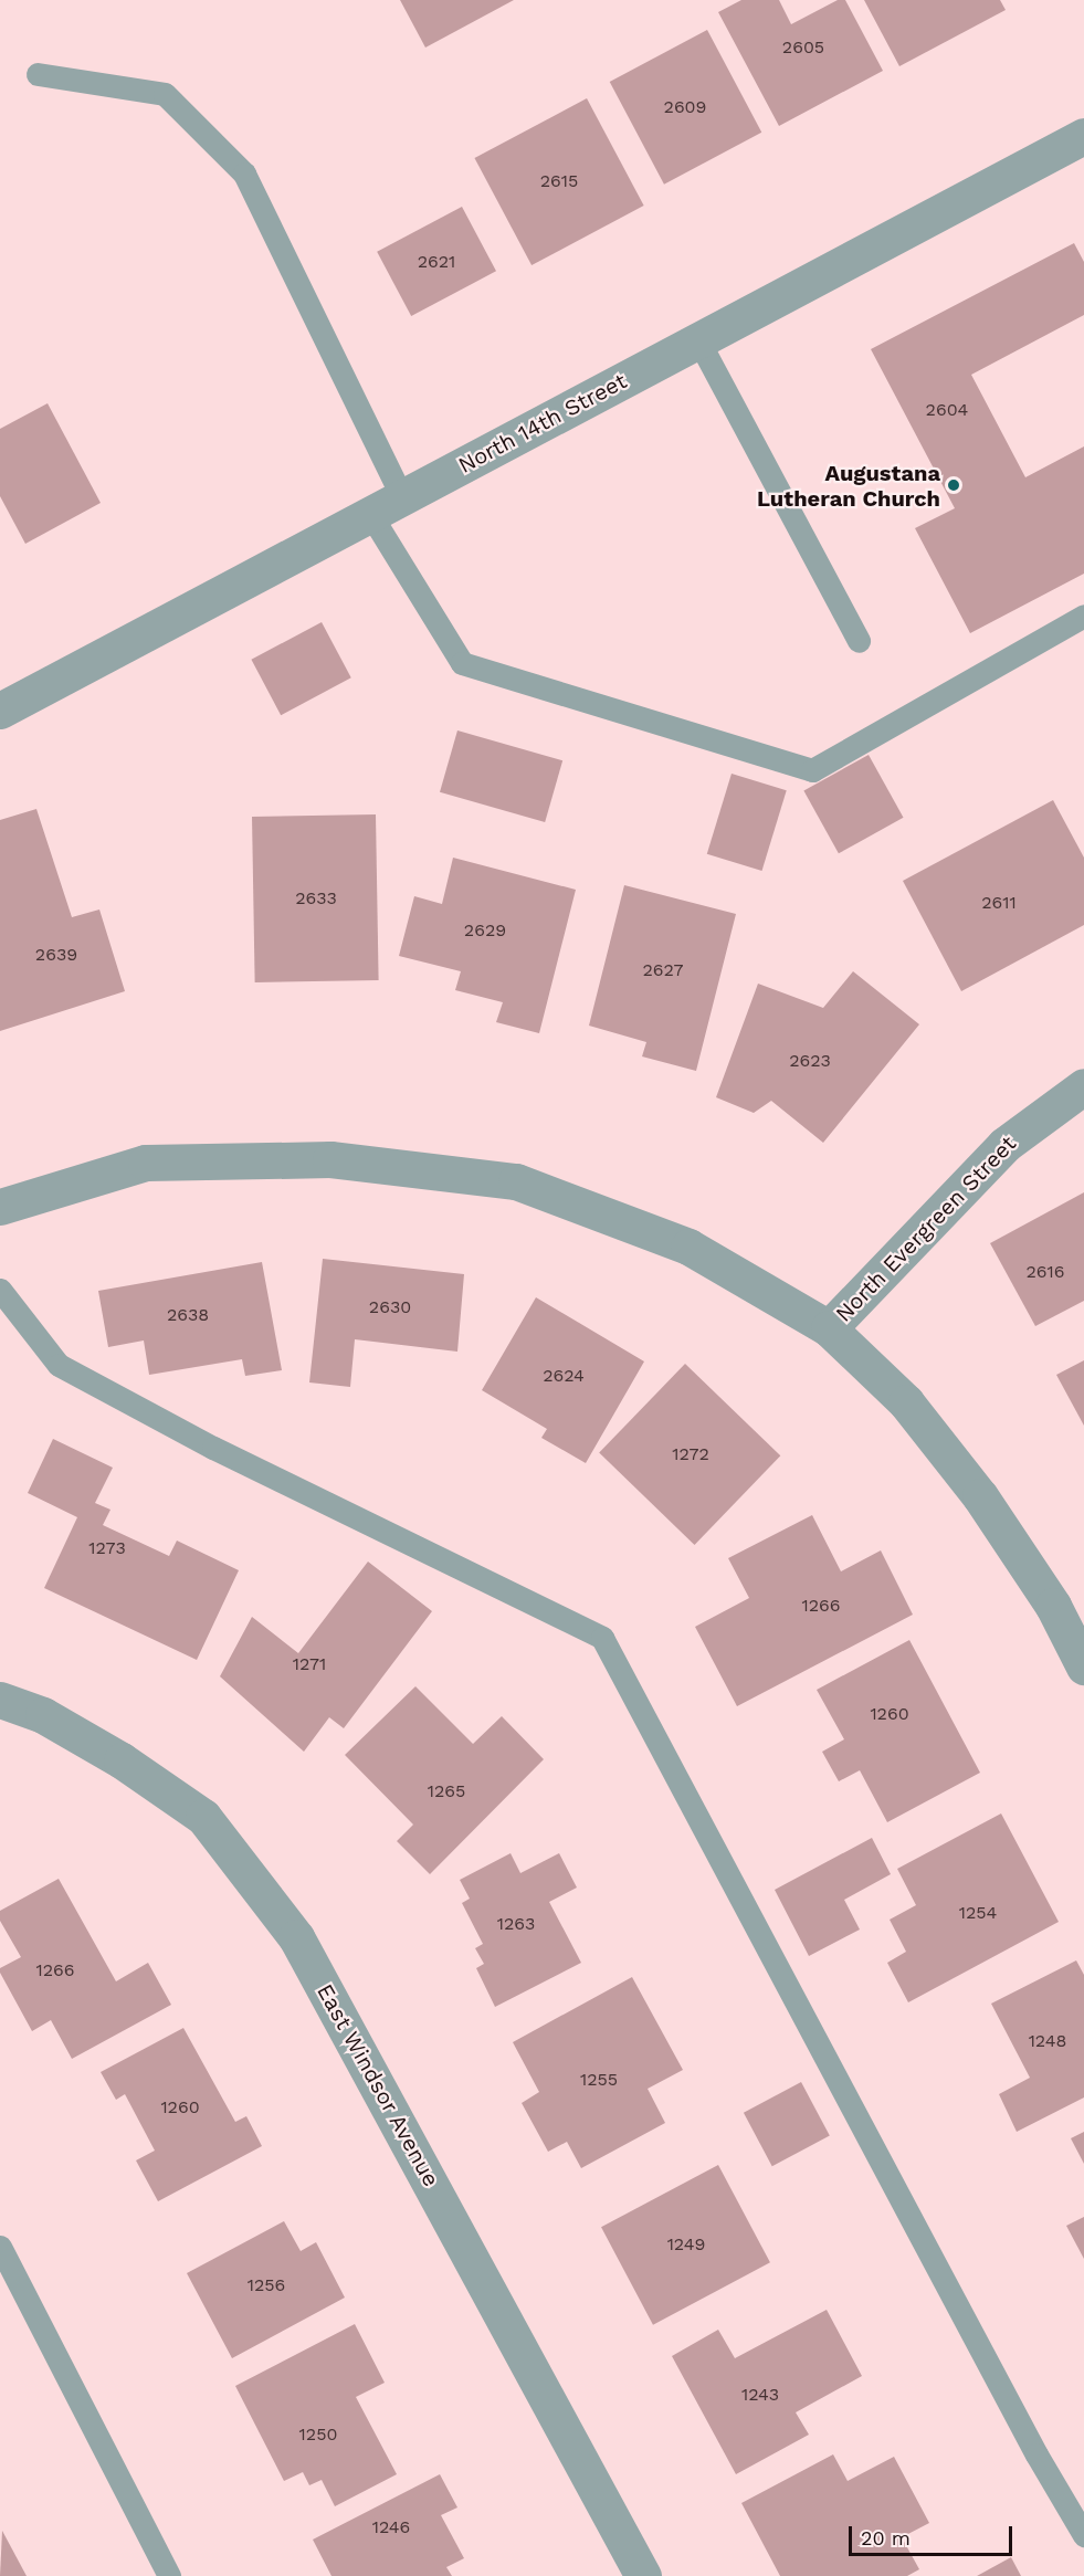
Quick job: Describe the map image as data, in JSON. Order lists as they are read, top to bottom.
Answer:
{
  "streets": {
    "street": ["North 14th Street", "North Evergreen Street", "East Windsor Avenue"]
  },
  "places": ["Augustana Lutheran Church"],
  "house_numbers": [
    "2605",
    "2609",
    "2615",
    "2621",
    "2604",
    "2633",
    "2611",
    "2629",
    "2639",
    "2627",
    "2623",
    "2616",
    "2630",
    "2638",
    "2624",
    "1272",
    "1273",
    "1266",
    "1271",
    "1260",
    "1265",
    "1254",
    "1263",
    "1266",
    "1248",
    "1255",
    "1260",
    "1249",
    "1256",
    "1243",
    "1250",
    "1246"
  ],
  "scale_bar": "20 m"
}
